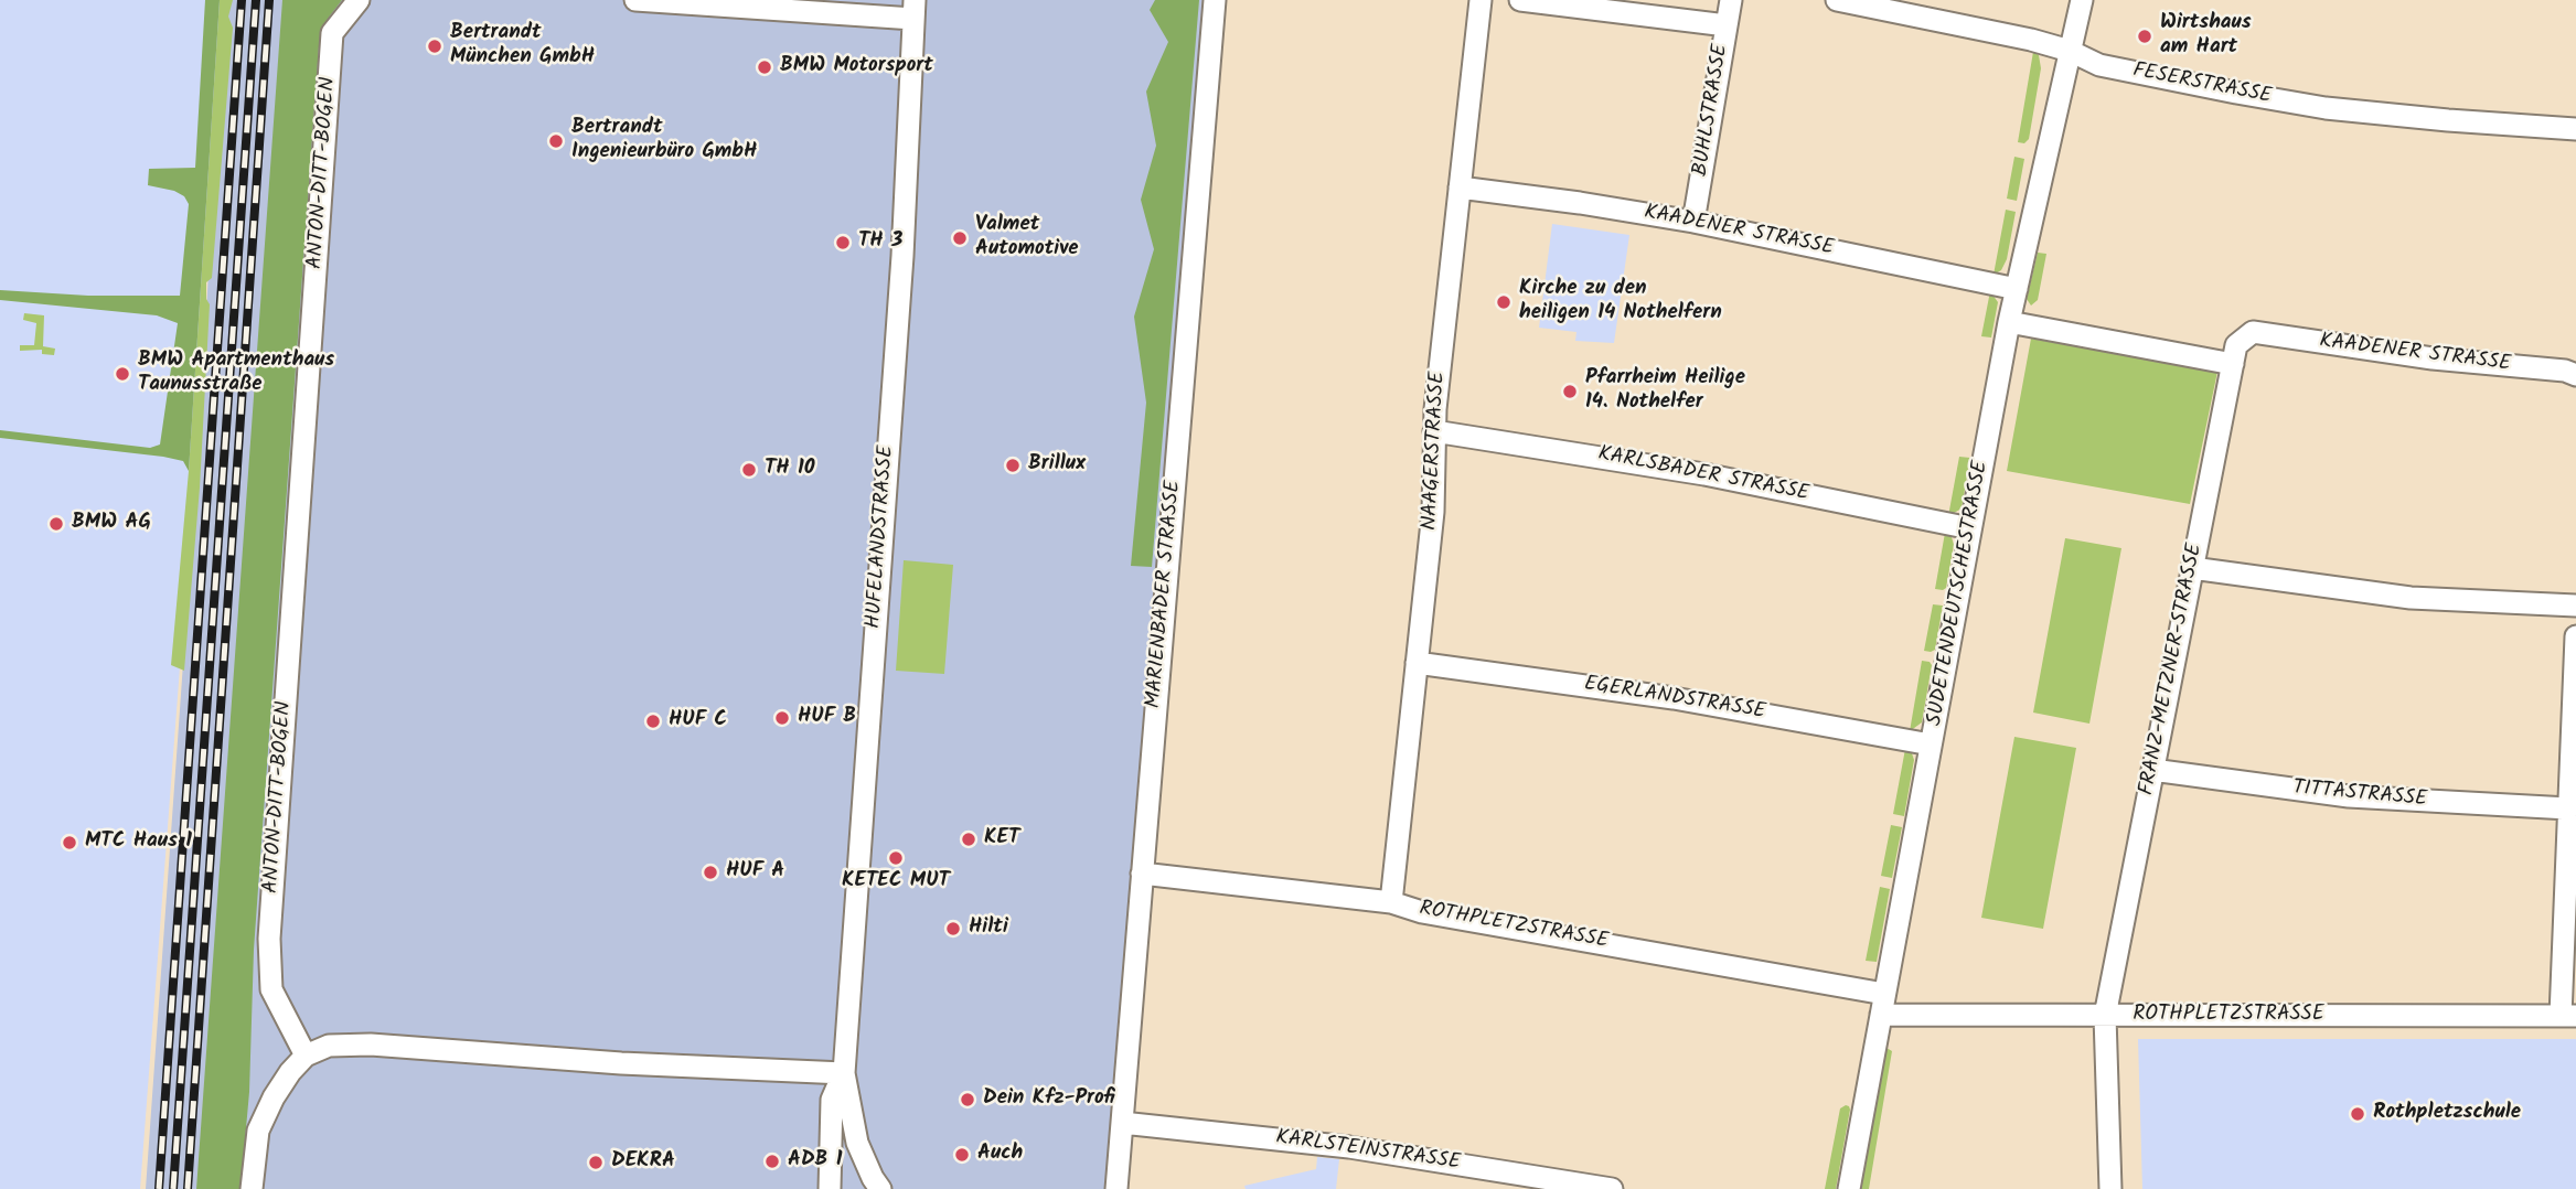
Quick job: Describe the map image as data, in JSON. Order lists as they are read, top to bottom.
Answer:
{
  "streets": {
    "street": [
      "FESERSTRASSE",
      "BUHLSTRASSE",
      "ANTON-DITT-BOGEN",
      "KAADENER STRASSE",
      "NAAGERSTRASSE",
      "KARLSBADER STRASSE",
      "HUFELANDSTRASSE",
      "SUDETENDEUTSCHESTRASSE",
      "MARIENBADER STRASSE",
      "FRANZ-METZNER-STRASSE",
      "EGERLANDSTRASSE",
      "TITTASTRASSE",
      "ROTHPLETZSTRASSE",
      "KARLSTEINSTRASSE"
    ]
  },
  "crossings": [
    ["FESERSTRASSE", "SUDETENDEUTSCHESTRASSE"],
    ["BUHLSTRASSE", "KAADENER STRASSE"],
    ["KAADENER STRASSE", "NAAGERSTRASSE"],
    ["KAADENER STRASSE", "SUDETENDEUTSCHESTRASSE"],
    ["KAADENER STRASSE", "FRANZ-METZNER-STRASSE"],
    ["NAAGERSTRASSE", "KARLSBADER STRASSE"],
    ["NAAGERSTRASSE", "EGERLANDSTRASSE"],
    ["NAAGERSTRASSE", "ROTHPLETZSTRASSE"],
    ["KARLSBADER STRASSE", "SUDETENDEUTSCHESTRASSE"],
    ["SUDETENDEUTSCHESTRASSE", "EGERLANDSTRASSE"],
    ["SUDETENDEUTSCHESTRASSE", "ROTHPLETZSTRASSE"],
    ["MARIENBADER STRASSE", "ROTHPLETZSTRASSE"],
    ["MARIENBADER STRASSE", "KARLSTEINSTRASSE"],
    ["FRANZ-METZNER-STRASSE", "TITTASTRASSE"],
    ["FRANZ-METZNER-STRASSE", "ROTHPLETZSTRASSE"]
  ],
  "places": [
    "Wirtshaus am Hart",
    "Bertrandt München GmbH",
    "BMW Motorsport",
    "Bertrandt Ingenieurbüro GmbH",
    "Valmet Automotive",
    "TH 3",
    "Kirche zu den heiligen 14 Nothelfern",
    "BMW Apartmenthaus Taunusstraße",
    "Pfarrheim Heilige 14. Nothelfer",
    "Brillux",
    "TH 10",
    "BMW AG",
    "HUF B",
    "HUF C",
    "KET",
    "MTC Haus 1",
    "KETEC MUT",
    "HUF A",
    "Hilti",
    "Dein Kfz-Profi",
    "Rothpletzschule",
    "Auch",
    "ADB 1",
    "DEKRA"
  ]
}
